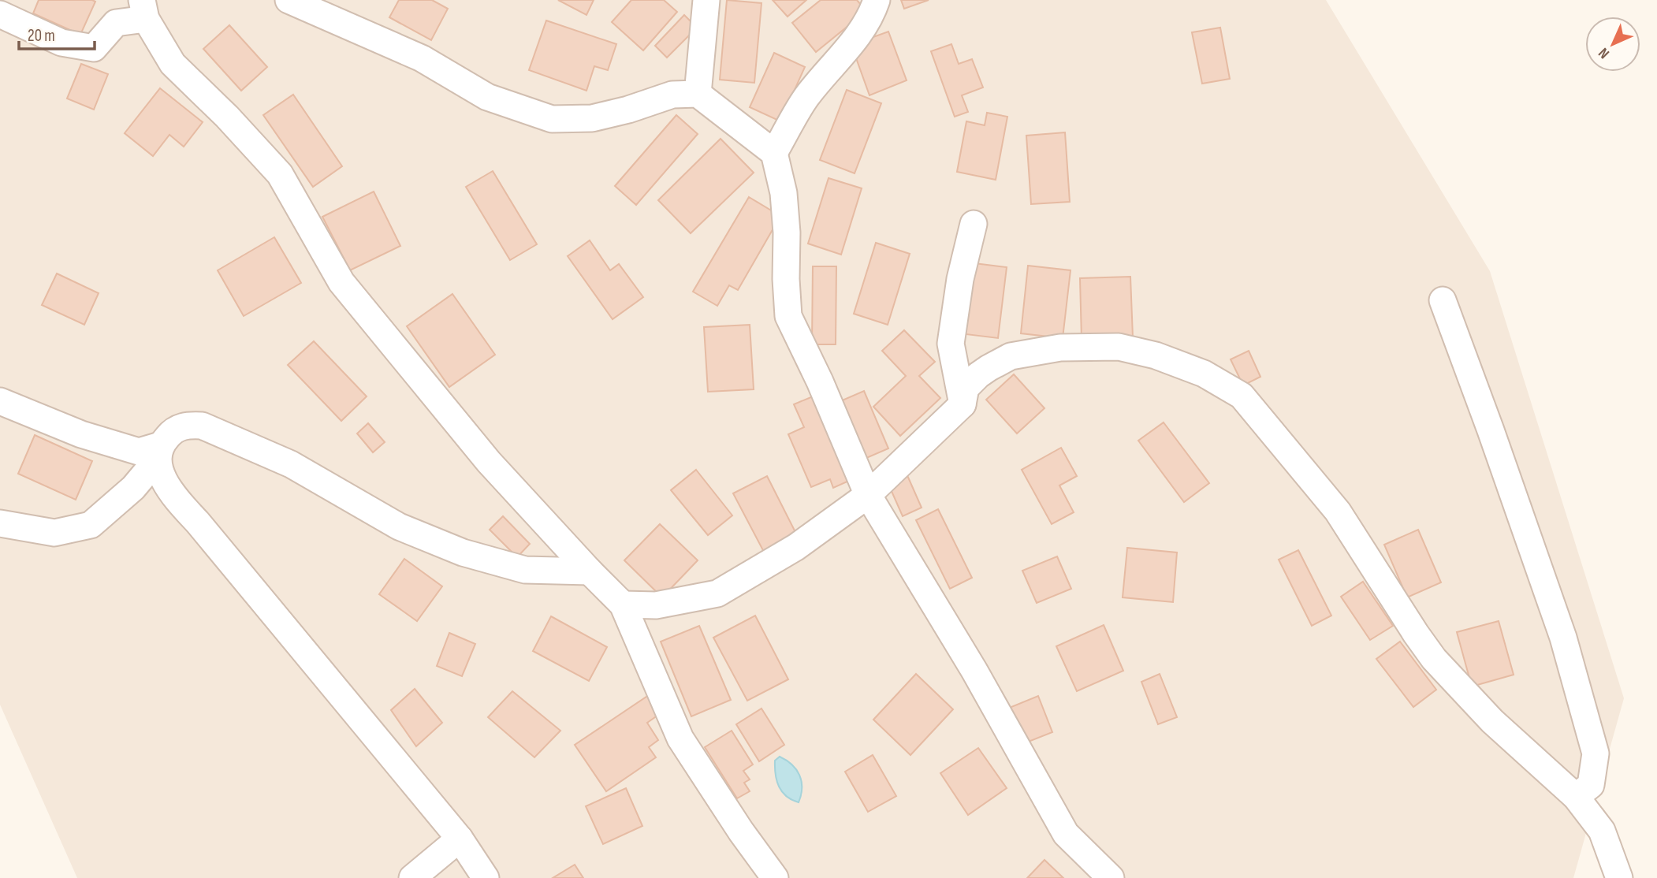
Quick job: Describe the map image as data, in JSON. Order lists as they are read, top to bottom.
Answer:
{
  "scale_bar": "20 m",
  "north": "bottom left"
}
